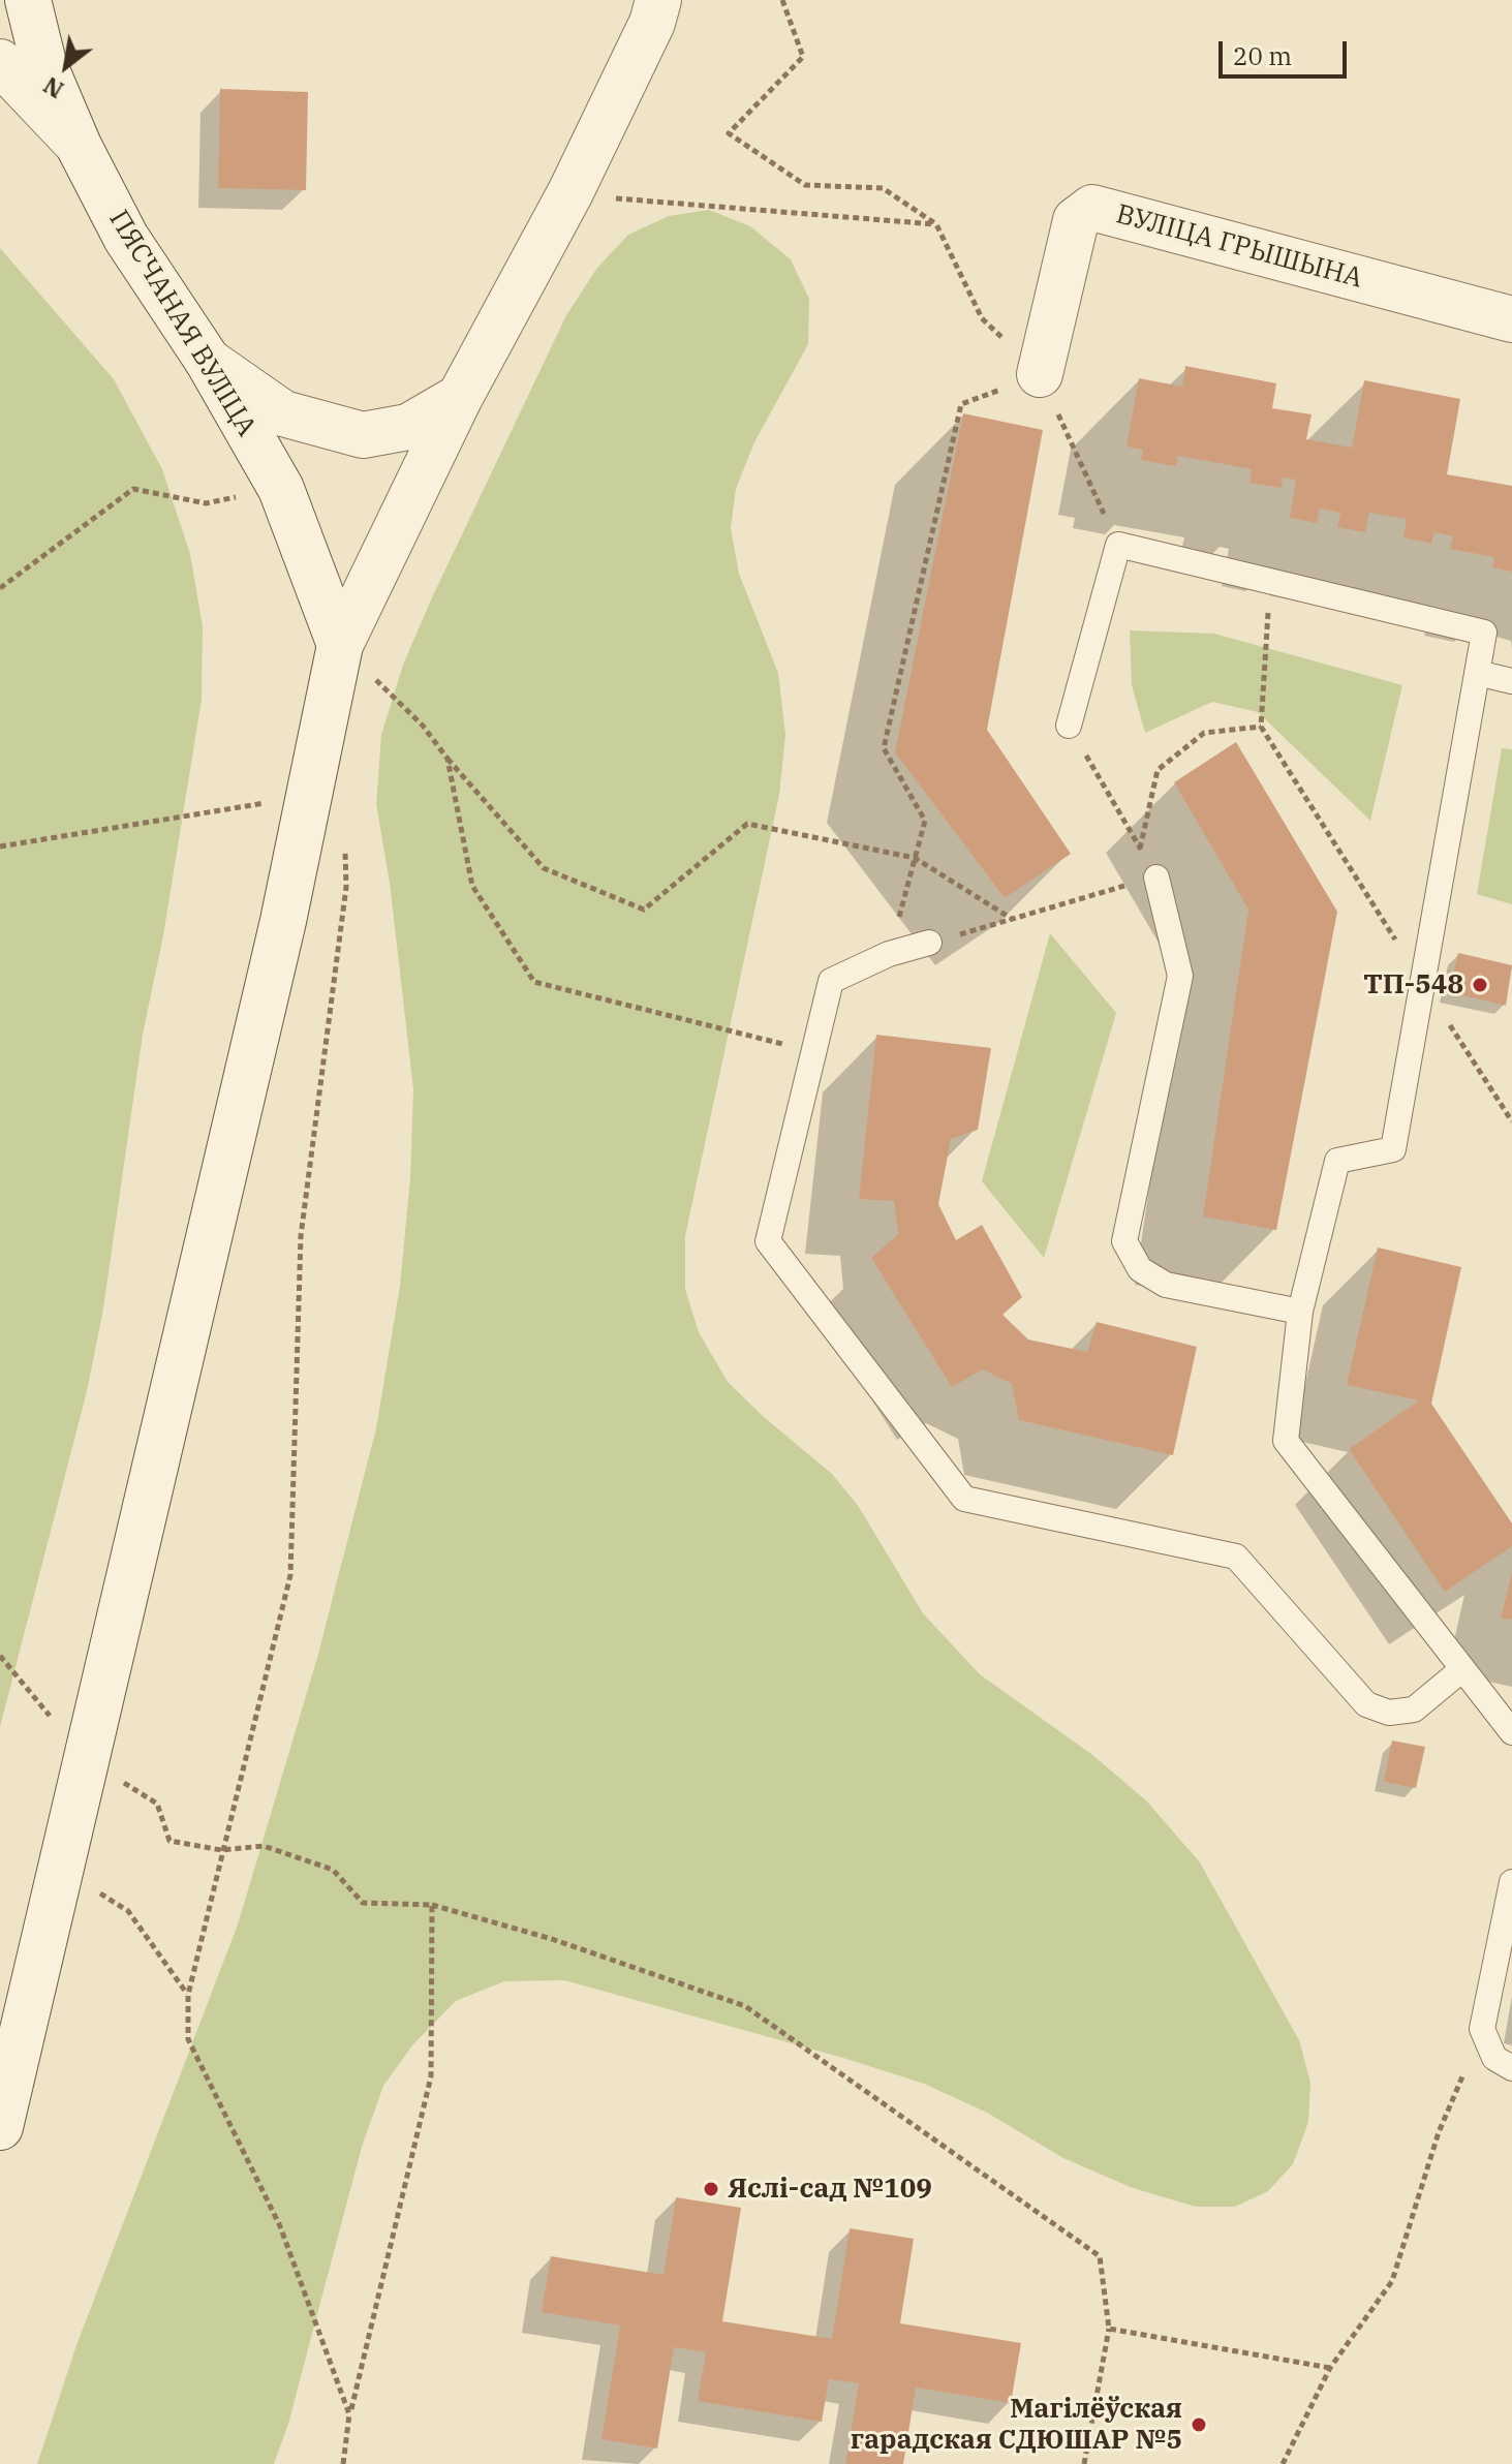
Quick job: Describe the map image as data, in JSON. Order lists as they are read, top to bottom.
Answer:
{
  "streets": {
    "street": ["ВУЛІЦА ГРЫШЫНА", "ПЯСЧАНАЯ ВУЛІЦА"]
  },
  "places": ["ТП-548", "Яслі-сад №109", "Магілёўская гарадская СДЮШАР №5"],
  "scale_bar": "20 m",
  "north": "bottom left"
}
